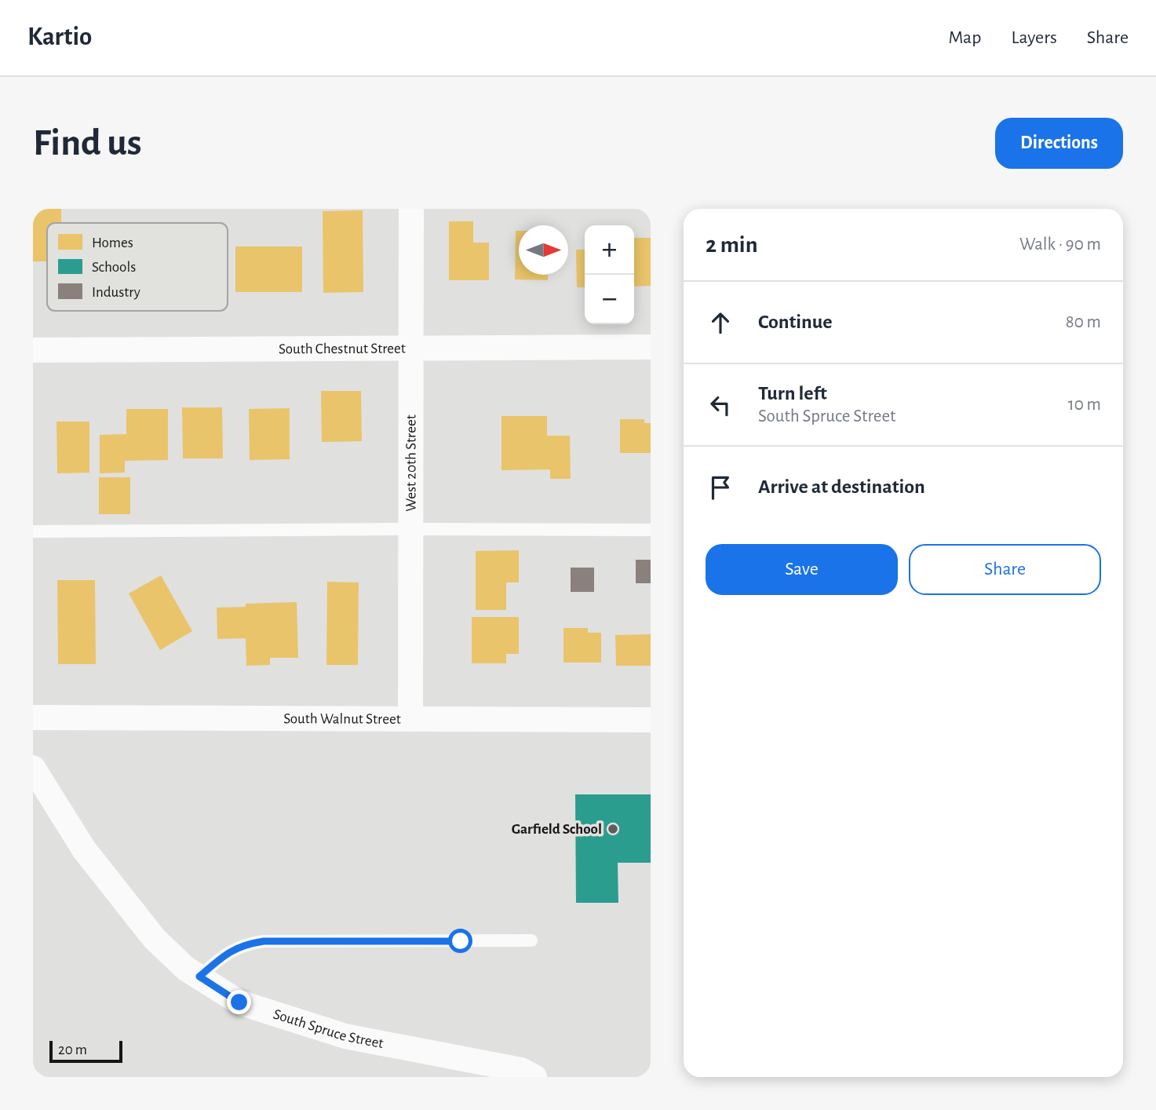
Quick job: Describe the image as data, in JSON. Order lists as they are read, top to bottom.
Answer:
{
  "streets": {
    "street": [
      "South Chestnut Street",
      "West 20th Street",
      "South Walnut Street",
      "South Spruce Street"
    ]
  },
  "crossings": [
    ["South Chestnut Street", "West 20th Street"],
    ["West 20th Street", "South Walnut Street"]
  ],
  "places": ["Garfield School"],
  "legend": ["Homes", "Schools", "Industry"],
  "scale_bar": "20 m",
  "north": "right",
  "page": {
    "header": "Kartio",
    "nav": ["Map", "Layers", "Share"],
    "buttons": [
      "Directions",
      ["Save", "Share"]
    ],
    "title": "Find us",
    "heading": ["2 min", "Walk · 90 m"],
    "map_buttons": ["+", "−"],
    "list": [
      ["Continue", "80 m"],
      ["Turn left", "South Spruce Street", "10 m"],
      "Arrive at destination"
    ],
    "scale": "20 m"
  }
}
